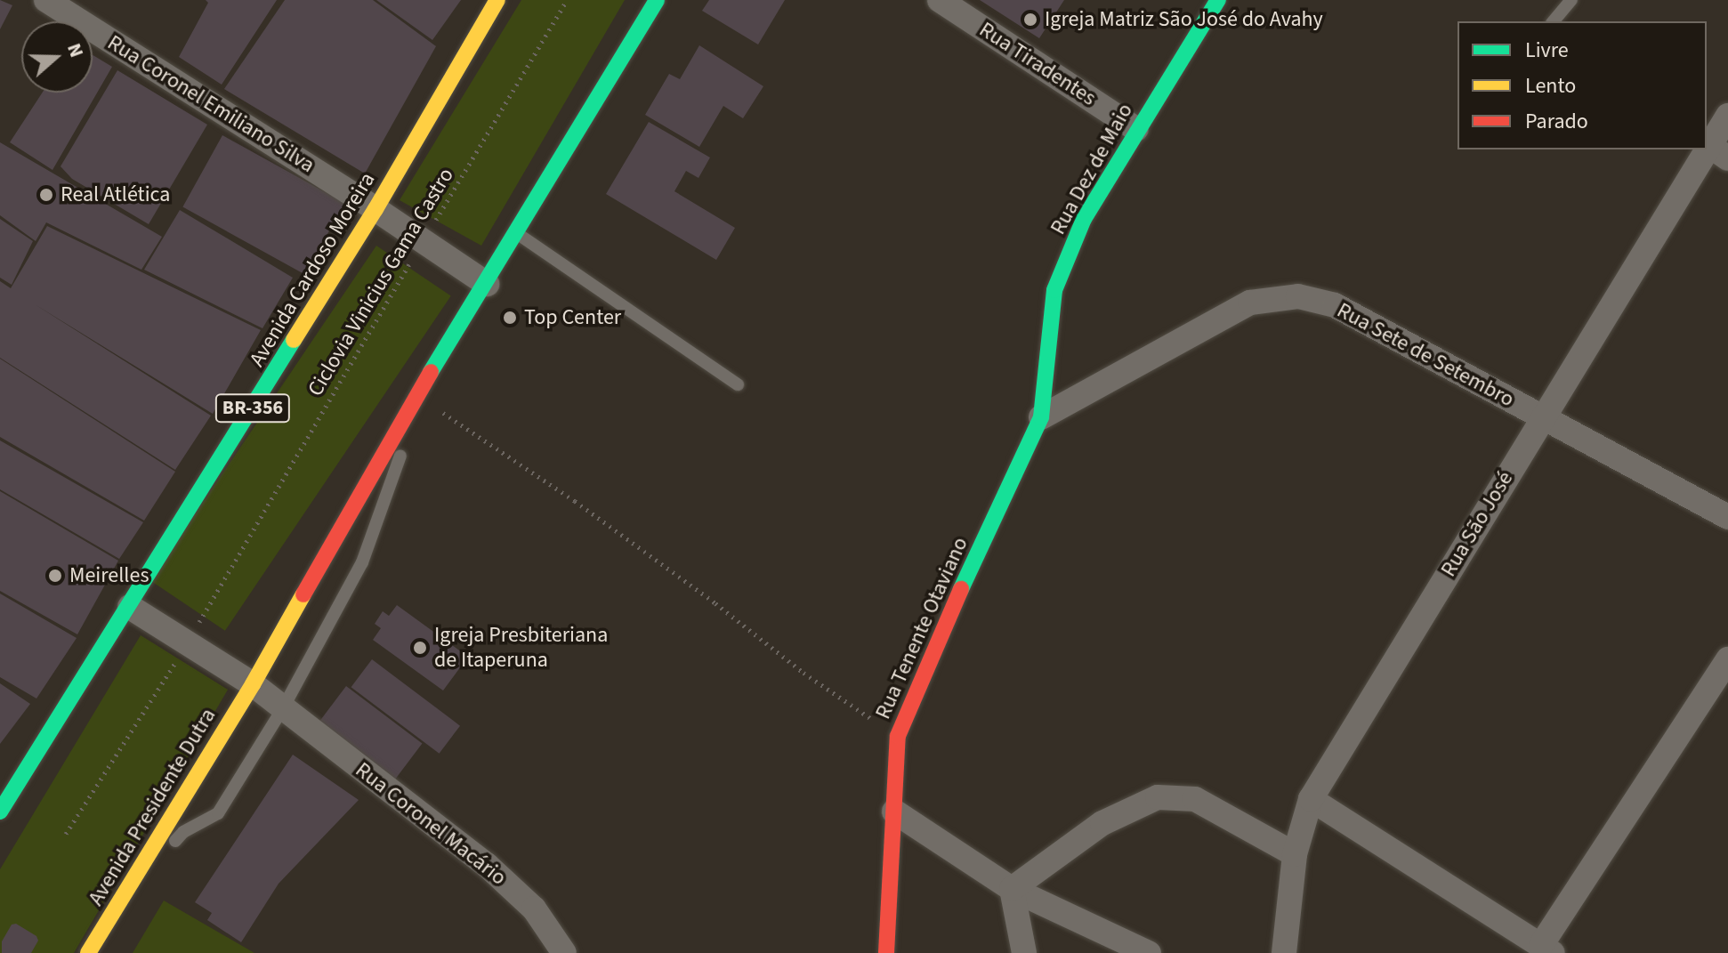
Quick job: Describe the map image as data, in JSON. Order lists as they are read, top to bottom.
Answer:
{
  "streets": {
    "main road": [
      "Rua Dez de Maio",
      "Avenida Cardoso Moreira",
      "BR-356",
      "Rua Tenente Otaviano",
      "Avenida Presidente Dutra"
    ],
    "street": [
      "Rua Tiradentes",
      "Rua Coronel Emiliano Silva",
      "Rua Sete de Setembro",
      "Rua São José",
      "Rua Coronel Macário"
    ],
    "path": ["Ciclovia Vinicius Gama Castro"]
  },
  "crossings": [
    ["Rua Tiradentes", "Rua Dez de Maio"],
    ["Rua Coronel Emiliano Silva", "Avenida Cardoso Moreira"],
    ["Rua Coronel Emiliano Silva", "Ciclovia Vinicius Gama Castro"],
    ["Rua Dez de Maio", "Rua Sete de Setembro"],
    ["Rua Dez de Maio", "Rua Tenente Otaviano"],
    ["Avenida Cardoso Moreira", "Rua Coronel Macário"],
    ["Ciclovia Vinicius Gama Castro", "Rua Coronel Macário"],
    ["Rua Sete de Setembro", "Rua São José"],
    ["Rua Sete de Setembro", "Rua Tenente Otaviano"],
    ["Avenida Presidente Dutra", "Rua Coronel Macário"]
  ],
  "places": [
    "Igreja Matriz São José do Avahy",
    "Real Atlética",
    "Top Center",
    "Meirelles",
    "Igreja Presbiteriana de Itaperuna"
  ],
  "legend": ["Livre", "Lento", "Parado"],
  "north": "right"
}
